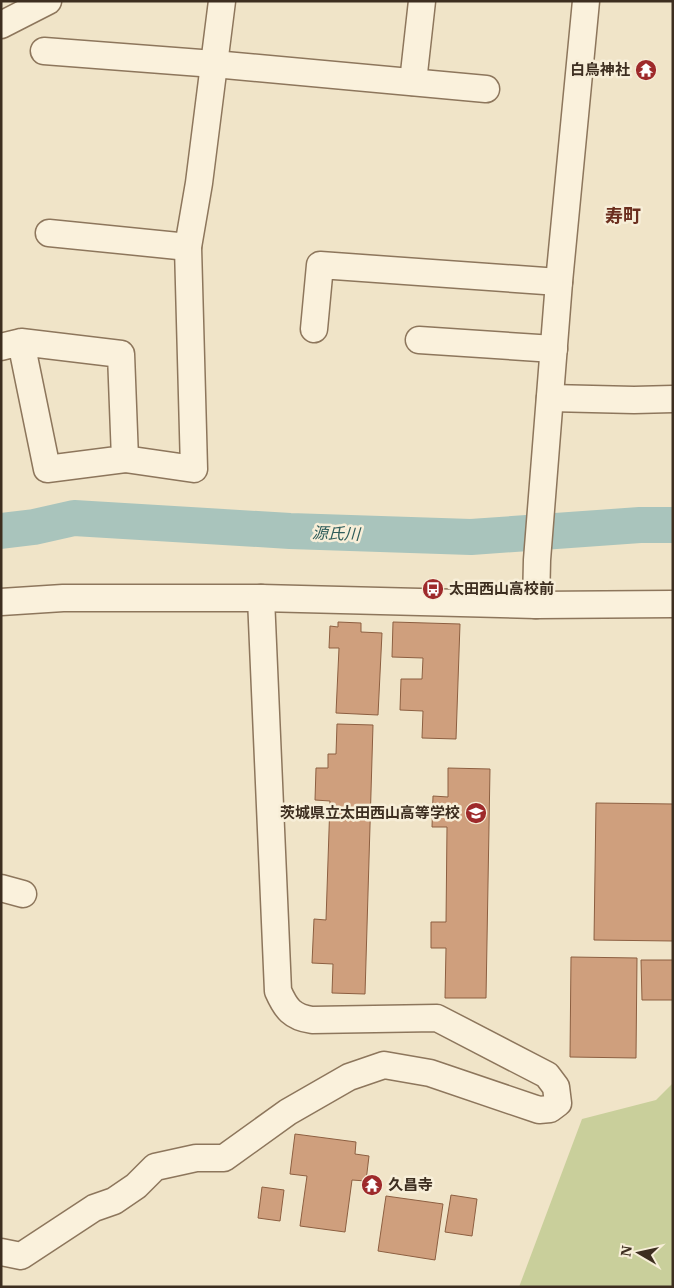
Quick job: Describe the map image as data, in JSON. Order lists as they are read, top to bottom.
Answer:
{
  "districts": ["寿町"],
  "water": ["源氏川"],
  "places": {
    "temple": ["白鳥神社", "久昌寺"],
    "bus stop": ["太田西山高校前"],
    "school or university": ["茨城県立太田西山高等学校"]
  },
  "north": "left"
}
